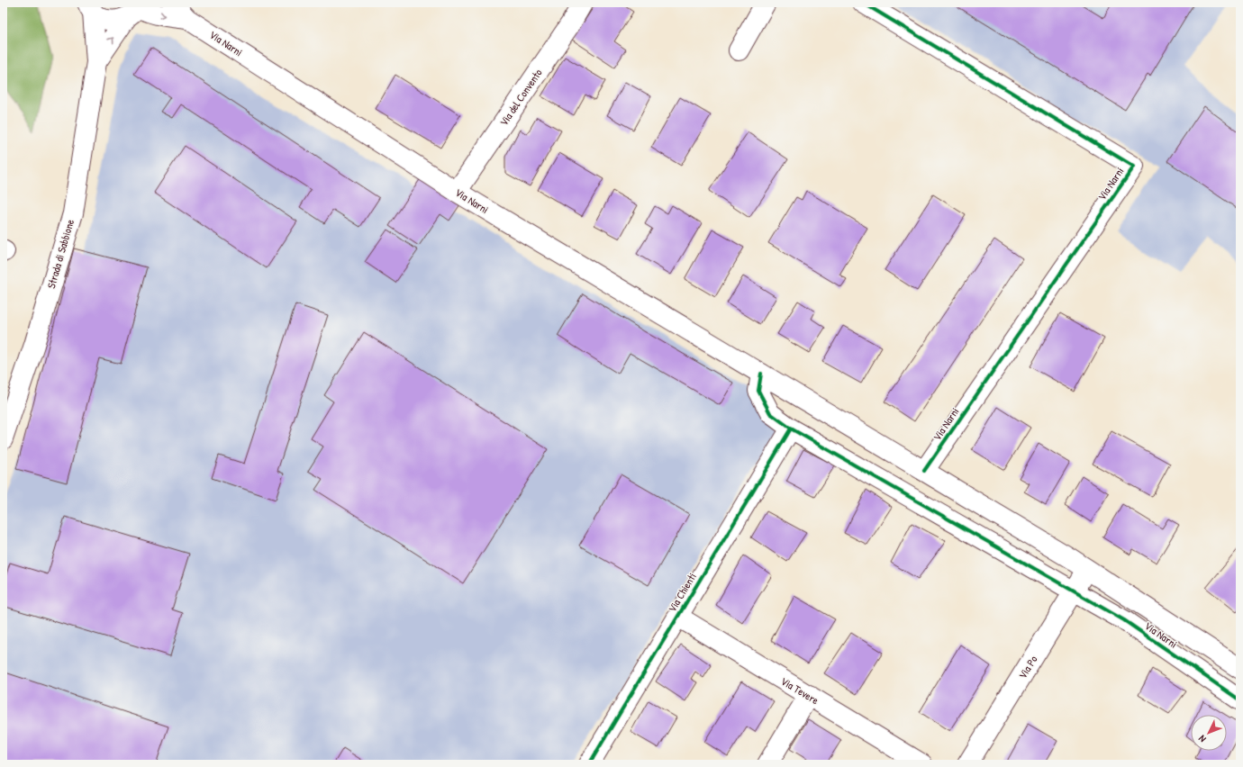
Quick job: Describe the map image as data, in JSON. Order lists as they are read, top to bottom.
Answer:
{
  "streets": {
    "street": [
      "Via Narni",
      "Via del Convento",
      "Strada di Sabbione",
      "Via Chienti",
      "Via Po",
      "Via Tevere"
    ]
  },
  "crossings": [
    ["Via Narni", "Via del Convento"],
    ["Via Narni", "Strada di Sabbione"],
    ["Via Narni", "Via Chienti"],
    ["Via Narni", "Via Po"],
    ["Via Chienti", "Via Tevere"]
  ],
  "north": "bottom left"
}
